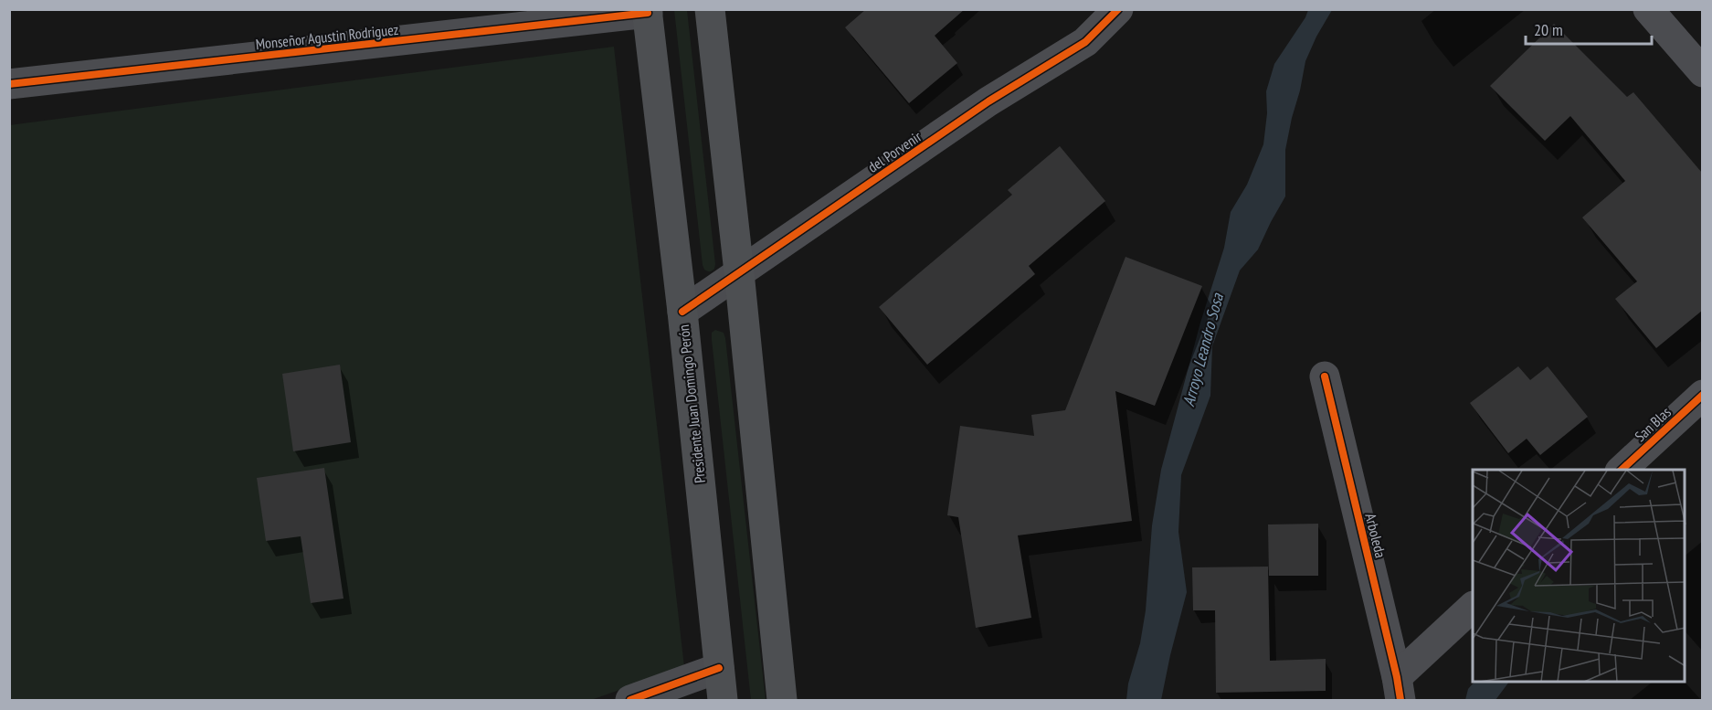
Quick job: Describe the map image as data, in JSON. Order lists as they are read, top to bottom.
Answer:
{
  "streets": {
    "main road": ["Presidente Juan Domingo Perón"],
    "street": [
      "Monseñor Agustin Rodriguez",
      "del Porvenir",
      "San Blas",
      "Arboleda"
    ]
  },
  "crossings": [
    ["Monseñor Agustin Rodriguez", "Presidente Juan Domingo Perón"],
    ["del Porvenir", "Presidente Juan Domingo Perón"]
  ],
  "water": ["Arroyo Leandro Sosa"],
  "scale_bar": "20 m"
}
